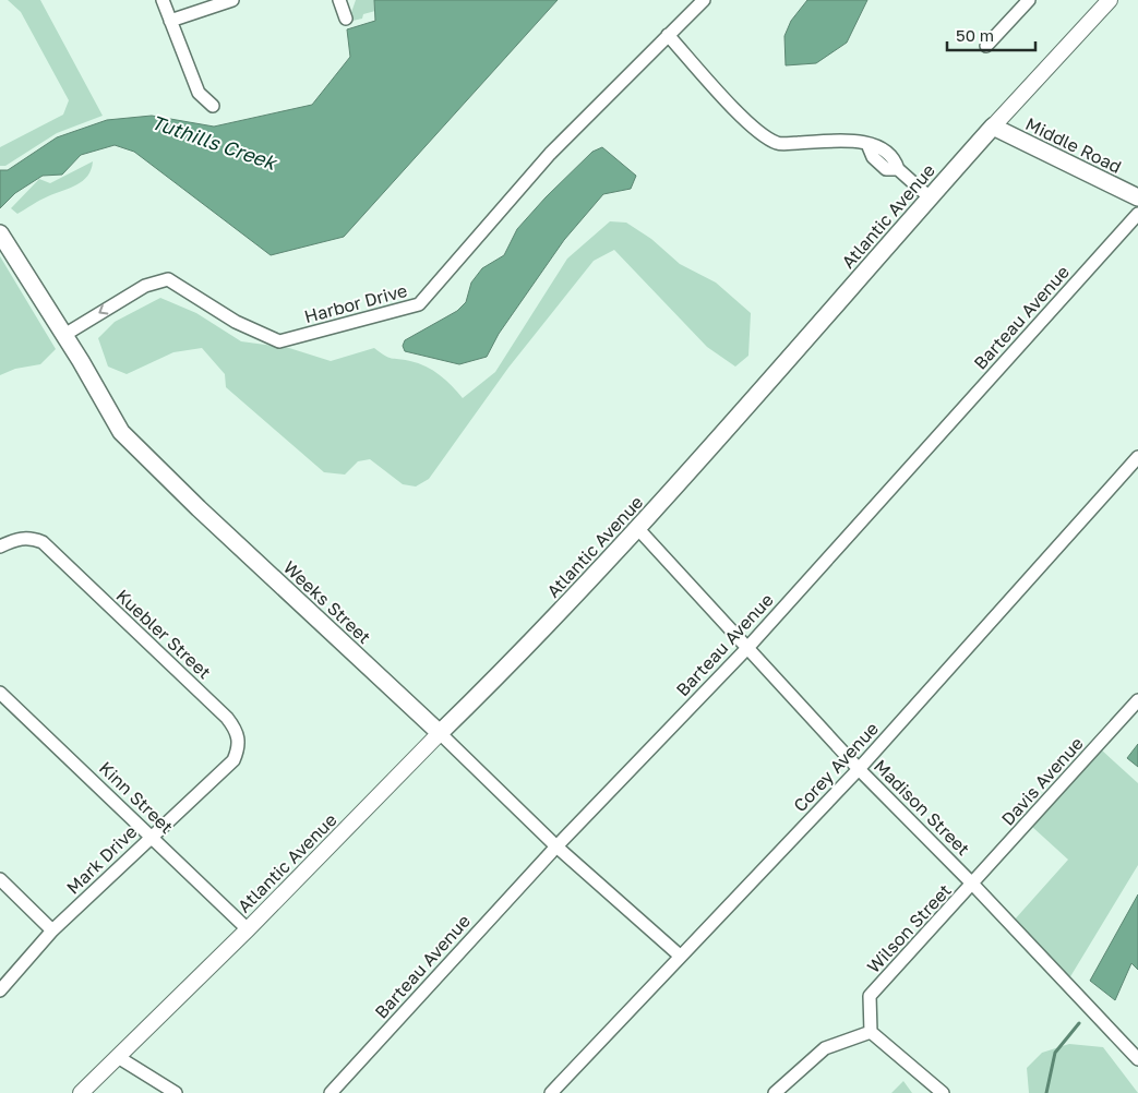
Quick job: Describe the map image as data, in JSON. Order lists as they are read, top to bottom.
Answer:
{
  "streets": {
    "main road": ["Middle Road", "Atlantic Avenue", "Weeks Street"],
    "street": [
      "Harbor Drive",
      "Barteau Avenue",
      "Kuebler Street",
      "Corey Avenue",
      "Davis Avenue",
      "Kinn Street",
      "Madison Street",
      "Mark Drive",
      "Wilson Street"
    ]
  },
  "crossings": [
    ["Middle Road", "Atlantic Avenue"],
    ["Atlantic Avenue", "Weeks Street"],
    ["Atlantic Avenue", "Kinn Street"],
    ["Atlantic Avenue", "Madison Street"],
    ["Harbor Drive", "Weeks Street"],
    ["Barteau Avenue", "Weeks Street"],
    ["Barteau Avenue", "Madison Street"],
    ["Weeks Street", "Corey Avenue"],
    ["Kuebler Street", "Mark Drive"],
    ["Corey Avenue", "Madison Street"],
    ["Davis Avenue", "Madison Street"],
    ["Davis Avenue", "Wilson Street"],
    ["Kinn Street", "Mark Drive"],
    ["Madison Street", "Wilson Street"]
  ],
  "one_way": ["Harbor Drive"],
  "water": ["Tuthills Creek"],
  "scale_bar": "50 m"
}
